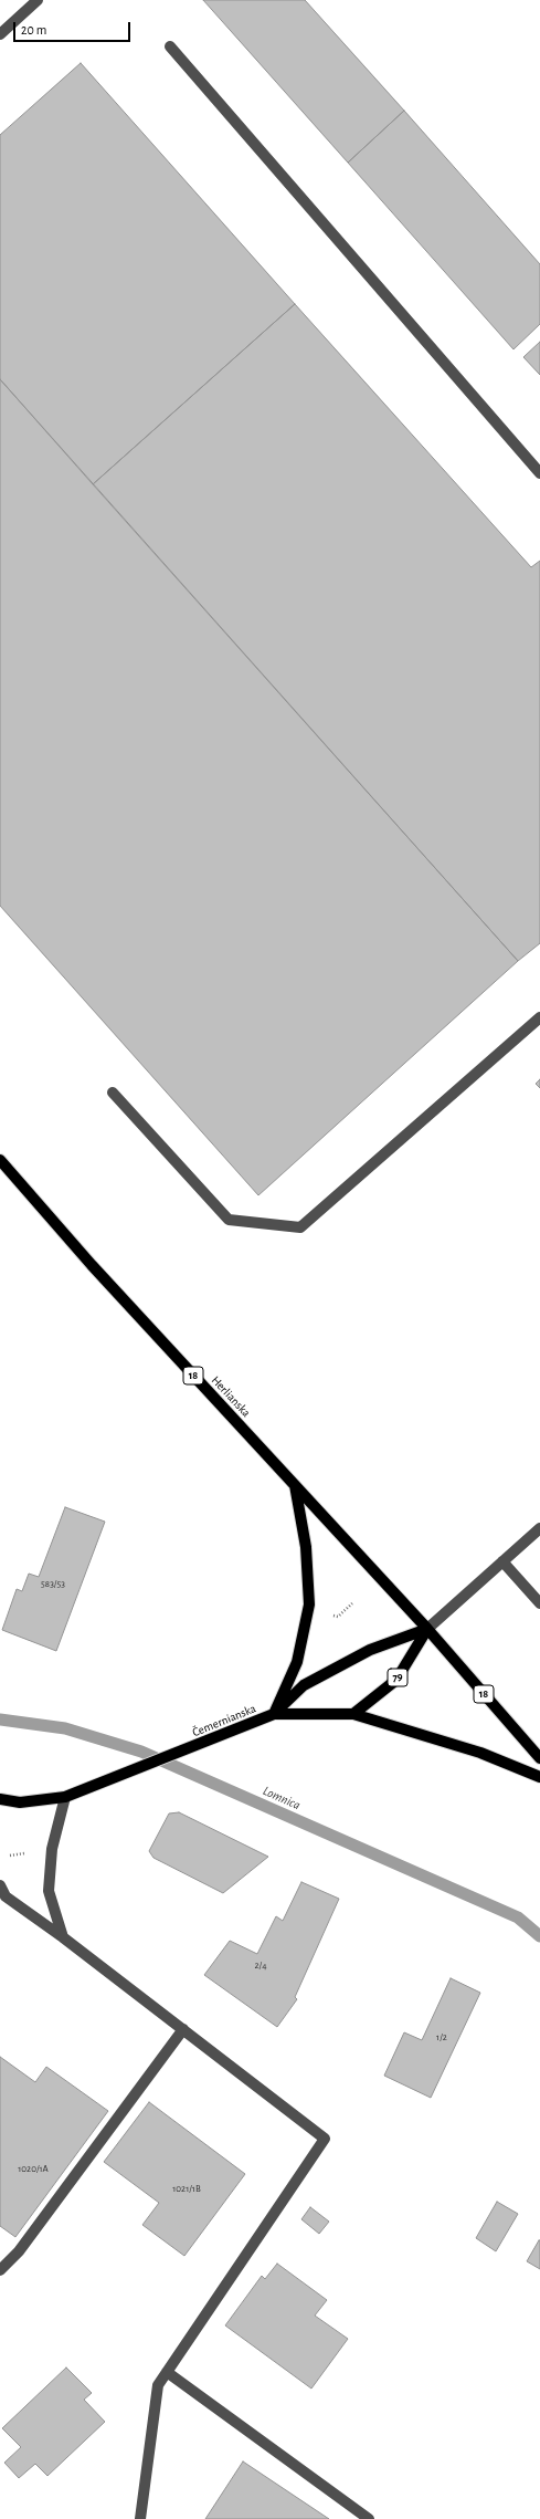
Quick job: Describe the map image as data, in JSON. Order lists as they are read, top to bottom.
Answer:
{
  "streets": {
    "main road": [
      "18",
      "Herlianska",
      "79",
      "Čemernianska"
    ]
  },
  "crossings": [
    ["18", "Herlianska"],
    ["18", "79"],
    ["Herlianska", "79"],
    ["79", "Čemernianska"]
  ],
  "water": ["Lomnica"],
  "house_numbers": [
    "583/53",
    "2/4",
    "1/2",
    "1020/1A",
    "1021/1B"
  ],
  "scale_bar": "20 m"
}
